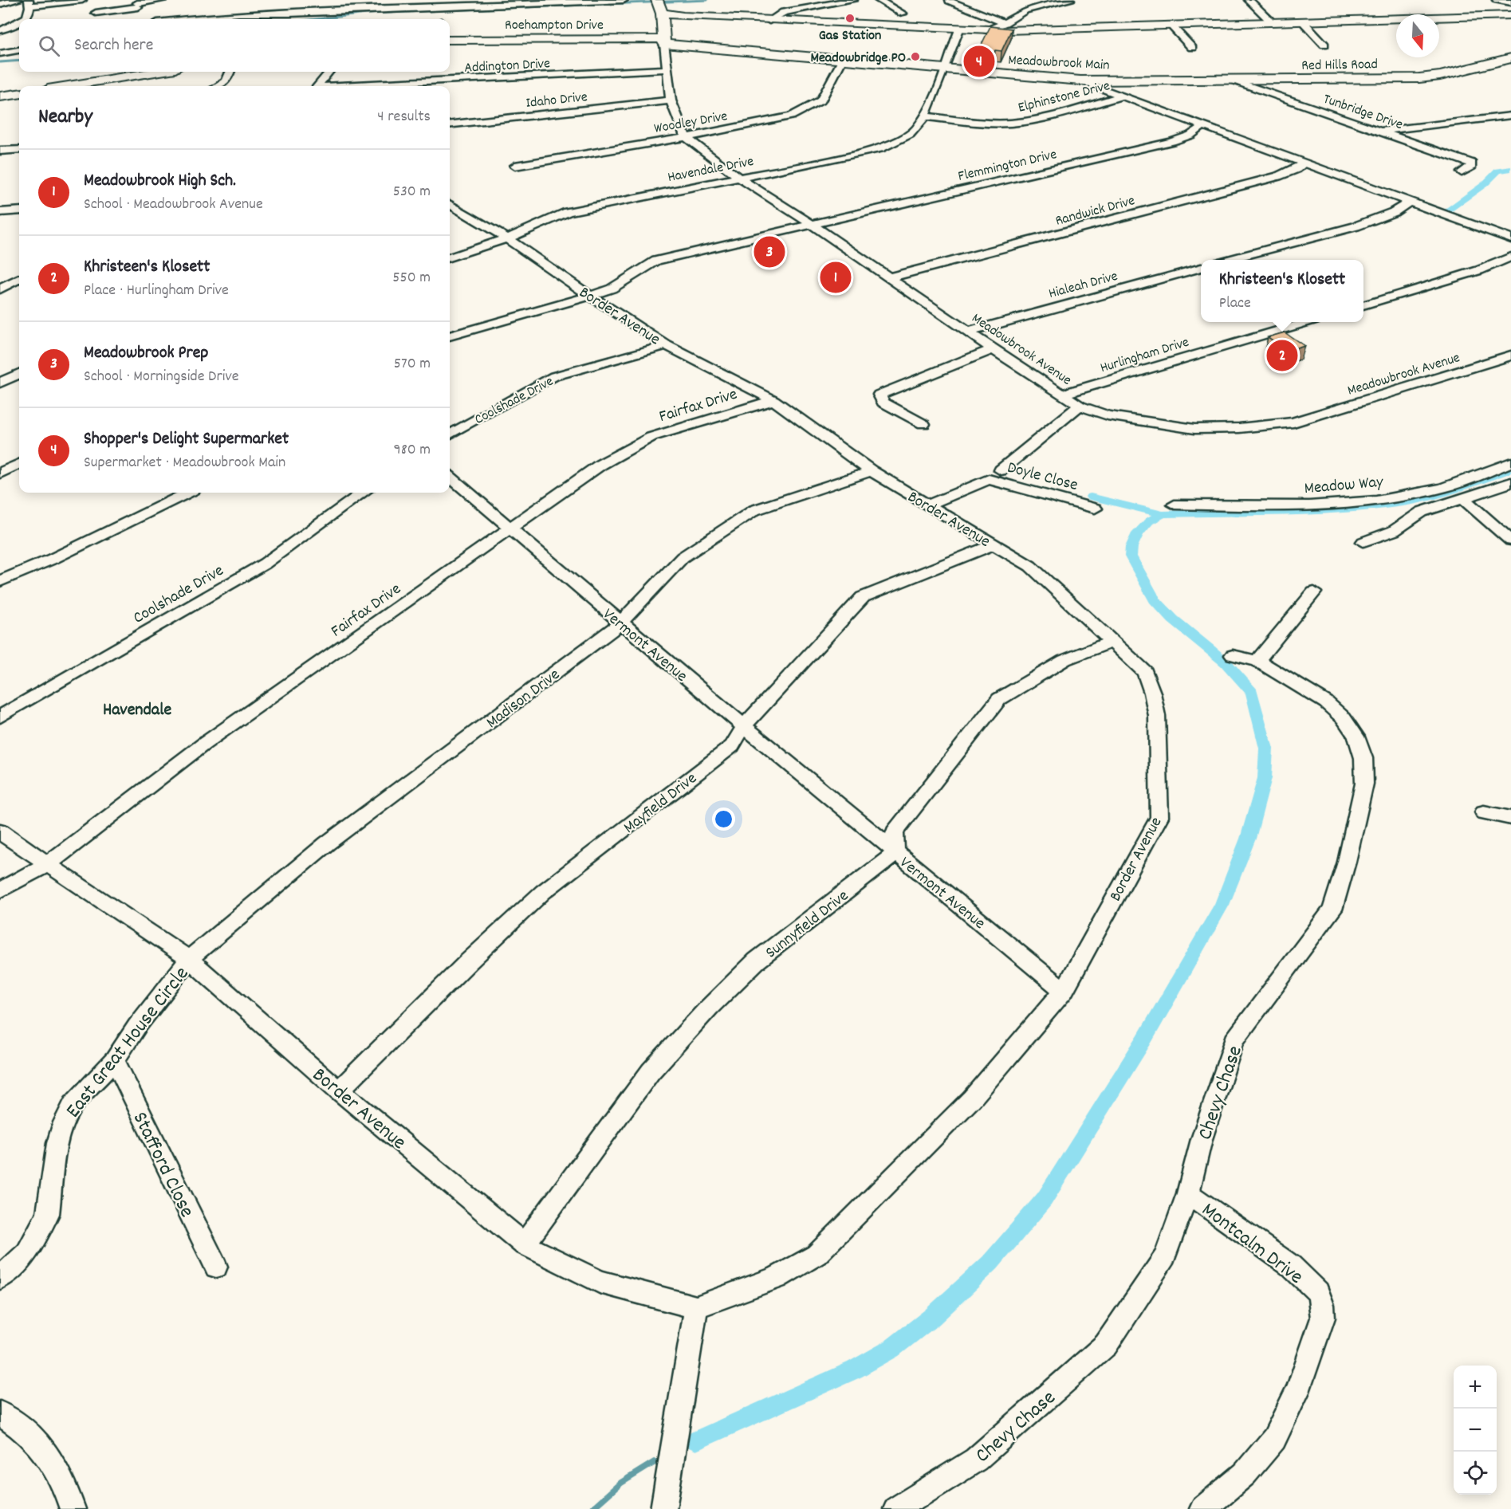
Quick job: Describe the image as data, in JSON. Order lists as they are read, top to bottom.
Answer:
{
  "streets": {
    "street": [
      "Roehampton Drive",
      "Meadowbrook Main",
      "Red Hills Road",
      "Addington Drive",
      "Elphinstone Drive",
      "Idaho Drive",
      "Tunbridge Drive",
      "Woodley Drive",
      "Flemmington Drive",
      "Havendale Drive",
      "Randwick Drive",
      "Hialeah Drive",
      "Border Avenue",
      "Meadowbrook Avenue",
      "Hurlingham Drive",
      "Coolshade Drive",
      "Fairfax Drive",
      "Doyle Close",
      "Meadow Way",
      "Vermont Avenue",
      "Madison Drive",
      "Mayfield Drive",
      "Sunnyfield Drive",
      "East Great House Circle",
      "Chevy Chase",
      "Stafford Close",
      "Montcalm Drive"
    ]
  },
  "crossings": [
    ["Roehampton Drive", "Meadowbrook Main"],
    ["Meadowbrook Main", "Red Hills Road"],
    ["Meadowbrook Main", "Woodley Drive"],
    ["Meadowbrook Main", "Havendale Drive"],
    ["Red Hills Road", "Tunbridge Drive"],
    ["Elphinstone Drive", "Havendale Drive"],
    ["Woodley Drive", "Meadowbrook Avenue"],
    ["Flemmington Drive", "Border Avenue"],
    ["Flemmington Drive", "Meadowbrook Avenue"],
    ["Havendale Drive", "Border Avenue"],
    ["Havendale Drive", "Meadowbrook Avenue"],
    ["Randwick Drive", "Meadowbrook Avenue"],
    ["Hialeah Drive", "Meadowbrook Avenue"],
    ["Border Avenue", "Coolshade Drive"],
    ["Border Avenue", "Fairfax Drive"],
    ["Border Avenue", "Doyle Close"],
    ["Border Avenue", "Vermont Avenue"],
    ["Border Avenue", "Madison Drive"],
    ["Border Avenue", "Mayfield Drive"],
    ["Border Avenue", "Sunnyfield Drive"],
    ["Border Avenue", "East Great House Circle"],
    ["Meadowbrook Avenue", "Hurlingham Drive"],
    ["Fairfax Drive", "Vermont Avenue"],
    ["Vermont Avenue", "Madison Drive"],
    ["Vermont Avenue", "Mayfield Drive"],
    ["Vermont Avenue", "Sunnyfield Drive"],
    ["Madison Drive", "East Great House Circle"],
    ["East Great House Circle", "Stafford Close"],
    ["Chevy Chase", "Montcalm Drive"]
  ],
  "districts": ["Havendale"],
  "places": ["Gas Station", "Meadowbridge PO"],
  "north": "bottom",
  "page": {
    "search": "Search here",
    "pins": [
      "4",
      "3",
      "1",
      "2"
    ],
    "heading": ["Nearby", "4 results"],
    "list": [
      {
        "mark": "1",
        "name": "Meadowbrook High Sch.",
        "note": "School · Meadowbrook Avenue",
        "value": "530 m"
      },
      {
        "mark": "2",
        "name": "Khristeen's Klosett",
        "note": "Place · Hurlingham Drive",
        "value": "550 m"
      },
      {
        "mark": "3",
        "name": "Meadowbrook Prep",
        "note": "School · Morningside Drive",
        "value": "570 m"
      },
      {
        "mark": "4",
        "name": "Shopper's Delight Supermarket",
        "note": "Supermarket · Meadowbrook Main",
        "value": "980 m"
      }
    ],
    "popup": ["Khristeen's Klosett", "Place"],
    "map_buttons": ["+", "−"]
  }
}
